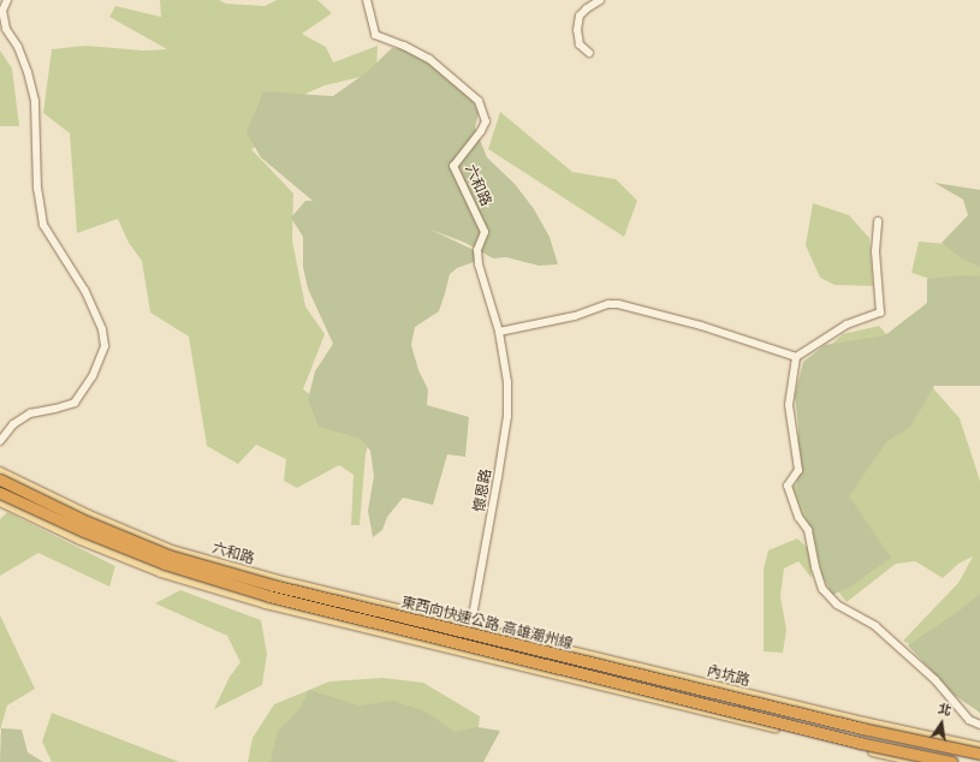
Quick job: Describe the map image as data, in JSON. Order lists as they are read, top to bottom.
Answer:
{
  "streets": {
    "highway": ["東西向快速公路 高雄潮州線"],
    "main road": ["六和路", "內坑路"],
    "street": ["懷恩路"]
  },
  "crossings": [
    ["六和路", "懷恩路"],
    ["六和路", "內坑路"],
    ["懷恩路", "內坑路"]
  ],
  "north": "top"
}
